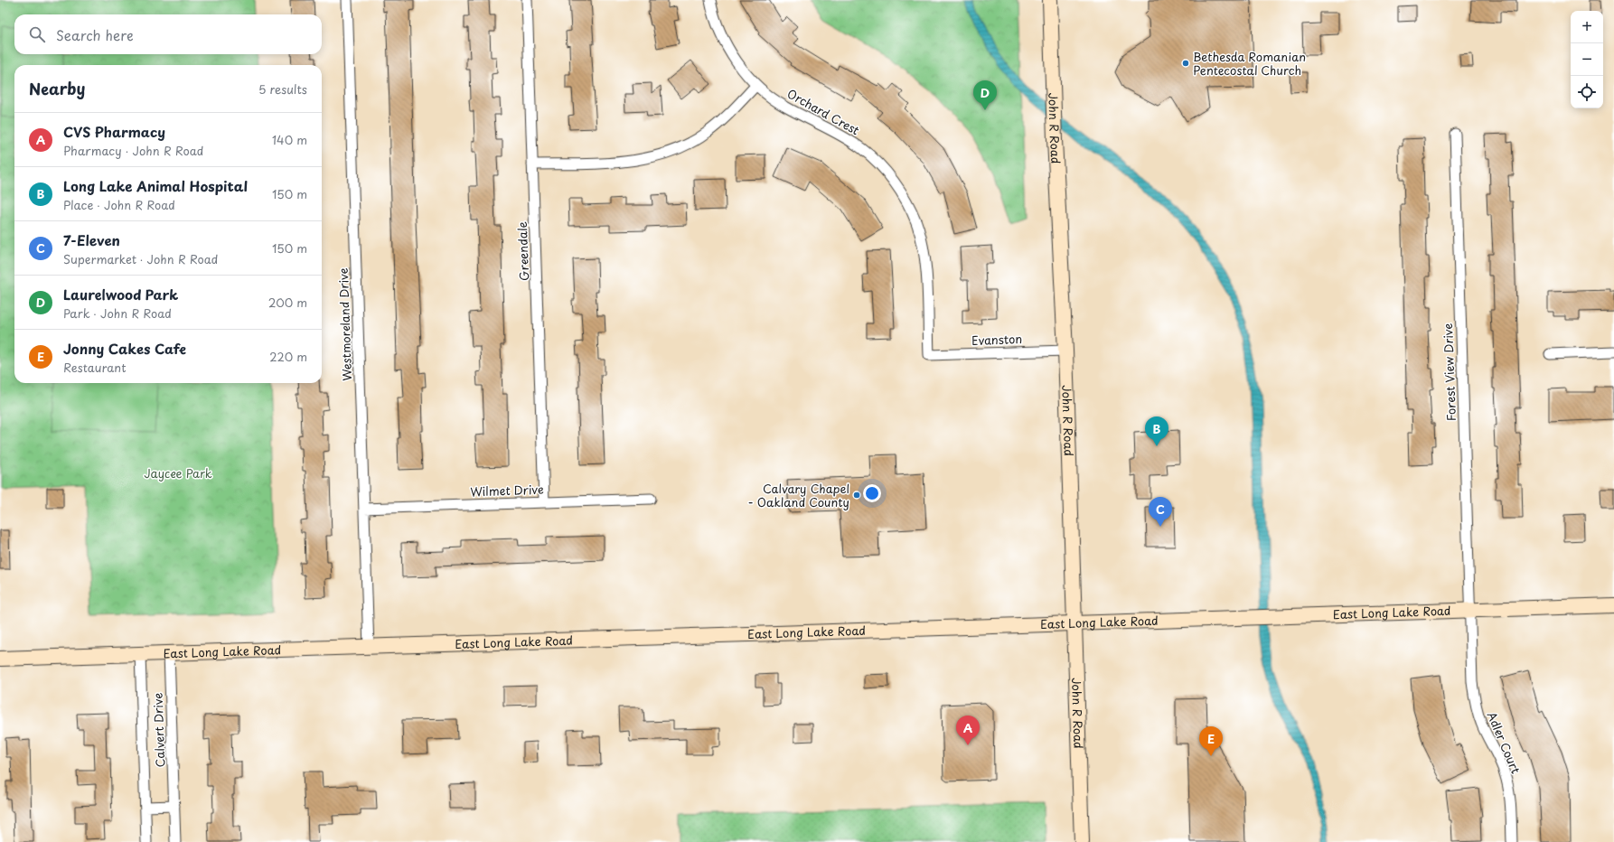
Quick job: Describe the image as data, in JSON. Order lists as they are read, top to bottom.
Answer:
{
  "streets": {
    "main road": ["John R Road", "East Long Lake Road"],
    "street": [
      "Orchard Crest",
      "Greendale",
      "Westmoreland Drive",
      "Evanston",
      "Forest View Drive",
      "Wilmet Drive",
      "Calvert Drive",
      "Adler Court"
    ]
  },
  "crossings": [
    ["Orchard Crest", "Evanston"],
    ["John R Road", "Evanston"],
    ["John R Road", "East Long Lake Road"],
    ["Greendale", "Wilmet Drive"],
    ["Westmoreland Drive", "Wilmet Drive"],
    ["Westmoreland Drive", "East Long Lake Road"],
    ["Forest View Drive", "East Long Lake Road"],
    ["Forest View Drive", "Adler Court"],
    ["East Long Lake Road", "Calvert Drive"],
    ["East Long Lake Road", "Adler Court"]
  ],
  "parks": ["Jaycee Park"],
  "places": ["Bethesda Romanian Pentecostal Church", "Calvary Chapel - Oakland County"],
  "page": {
    "map_buttons": ["+", "−"],
    "search": "Search here",
    "heading": ["Nearby", "5 results"],
    "pins": [
      "D",
      "B",
      "C",
      "A",
      "E"
    ],
    "list": [
      {
        "mark": "A",
        "name": "CVS Pharmacy",
        "note": "Pharmacy · John R Road",
        "value": "140 m"
      },
      {
        "mark": "B",
        "name": "Long Lake Animal Hospital",
        "note": "Place · John R Road",
        "value": "150 m"
      },
      {
        "mark": "C",
        "name": "7-Eleven",
        "note": "Supermarket · John R Road",
        "value": "150 m"
      },
      {
        "mark": "D",
        "name": "Laurelwood Park",
        "note": "Park · John R Road",
        "value": "200 m"
      },
      {
        "mark": "E",
        "name": "Jonny Cakes Cafe",
        "note": "Restaurant",
        "value": "220 m"
      }
    ]
  }
}
